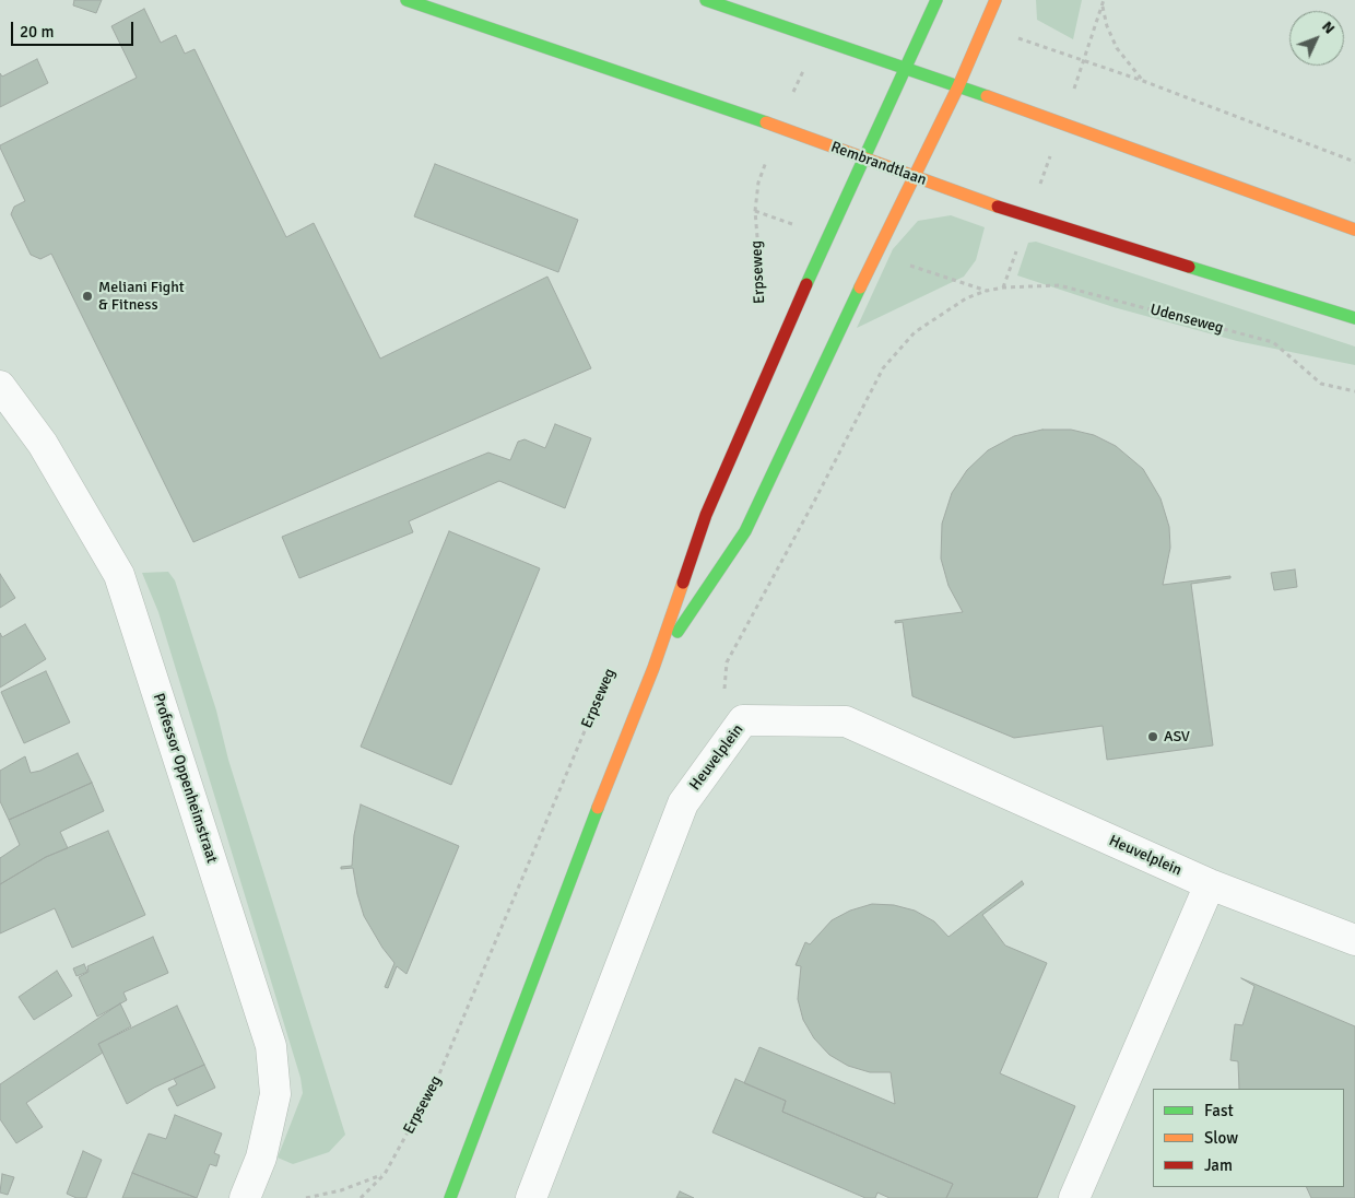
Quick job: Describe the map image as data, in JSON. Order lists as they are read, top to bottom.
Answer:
{
  "streets": {
    "main road": ["Rembrandtlaan"],
    "street": ["Heuvelplein", "Professor Oppenheimstraat"],
    "path": ["Erpseweg", "Udenseweg"]
  },
  "crossings": [
    ["Rembrandtlaan", "Udenseweg"]
  ],
  "places": ["Meliani Fight & Fitness", "ASV"],
  "legend": ["Fast", "Slow", "Jam"],
  "scale_bar": "20 m",
  "north": "top right"
}
